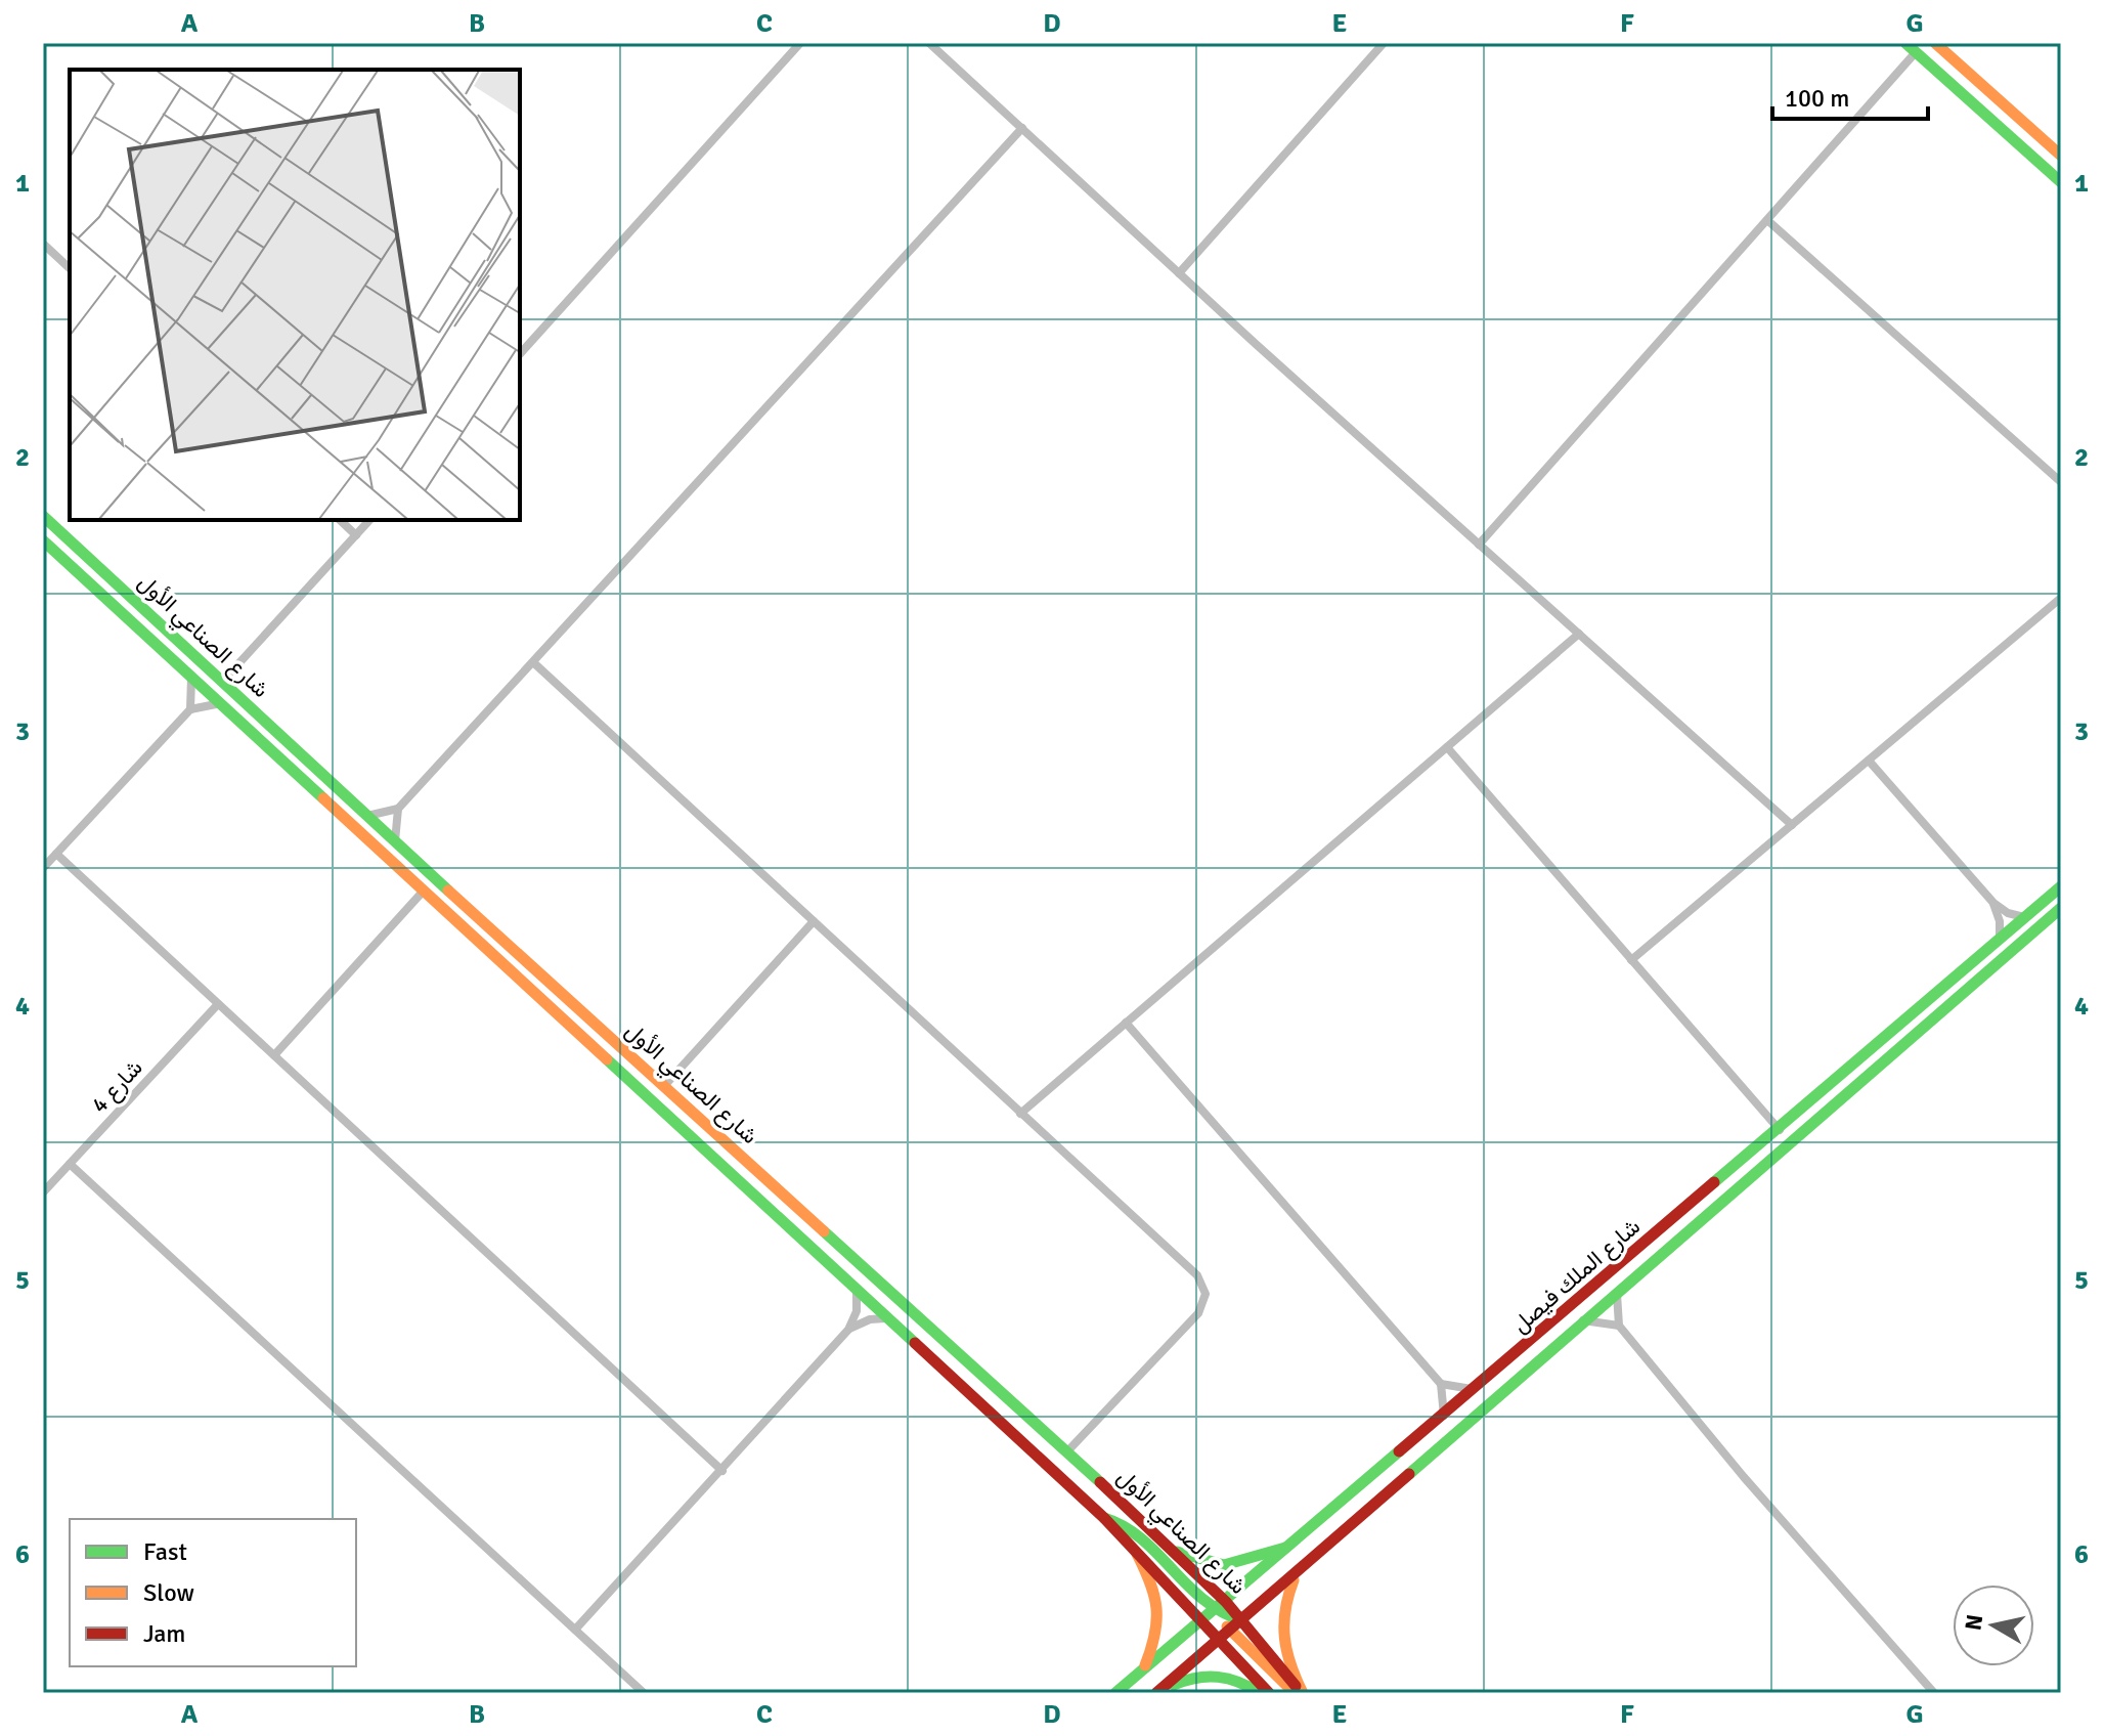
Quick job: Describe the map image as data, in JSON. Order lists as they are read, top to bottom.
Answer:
{
  "streets": {
    "main road": ["شارع الصناعي الأول", "شارع الملك فيصل"],
    "street": ["شارع 4"]
  },
  "crossings": [
    ["شارع الصناعي الأول", "شارع الملك فيصل"]
  ],
  "legend": ["Fast", "Slow", "Jam"],
  "scale_bar": "100 m",
  "north": "left",
  "grid": {
    "columns": [
      "A",
      "B",
      "C",
      "D",
      "E",
      "F",
      "G"
    ],
    "rows": [
      "1",
      "2",
      "3",
      "4",
      "5",
      "6"
    ]
  }
}
